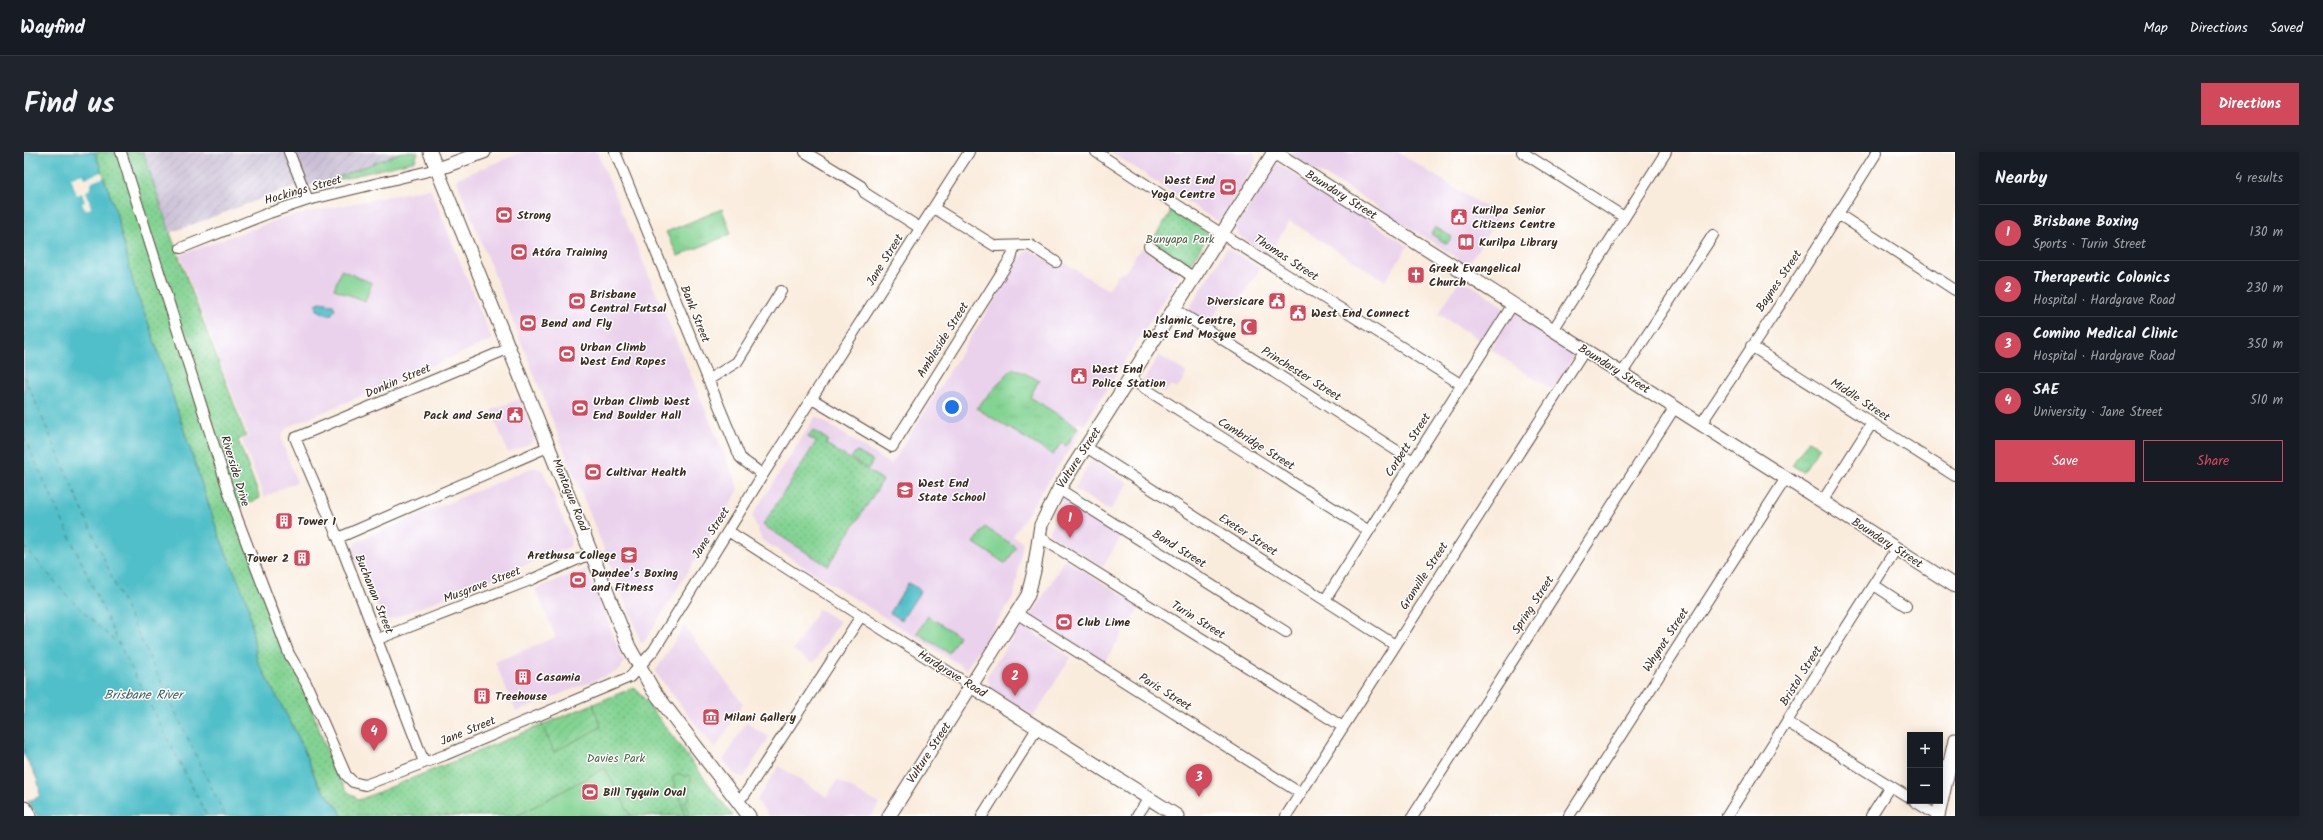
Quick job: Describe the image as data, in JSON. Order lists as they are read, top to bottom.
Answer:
{
  "streets": {
    "street": [
      "Hockings Street",
      "Boundary Street",
      "Thomas Street",
      "Jane Street",
      "Baynes Street",
      "Bank Street",
      "Ambleside Street",
      "Princhester Street",
      "Donkin Street",
      "Middle Street",
      "Cambridge Street",
      "Corbett Street",
      "Vulture Street",
      "Riverside Drive",
      "Montague Road",
      "Exeter Street",
      "Bond Street",
      "Granville Street",
      "Musgrave Street",
      "Buchanan Street",
      "Spring Street",
      "Turin Street",
      "Whynot Street",
      "Hardgrave Road",
      "Bristol Street",
      "Paris Street"
    ]
  },
  "crossings": [
    ["Hockings Street", "Montague Road"],
    ["Boundary Street", "Baynes Street"],
    ["Boundary Street", "Corbett Street"],
    ["Boundary Street", "Vulture Street"],
    ["Boundary Street", "Granville Street"],
    ["Boundary Street", "Spring Street"],
    ["Boundary Street", "Whynot Street"],
    ["Boundary Street", "Bristol Street"],
    ["Thomas Street", "Corbett Street"],
    ["Thomas Street", "Vulture Street"],
    ["Jane Street", "Bank Street"],
    ["Jane Street", "Ambleside Street"],
    ["Jane Street", "Riverside Drive"],
    ["Jane Street", "Montague Road"],
    ["Jane Street", "Buchanan Street"],
    ["Jane Street", "Hardgrave Road"],
    ["Baynes Street", "Middle Street"],
    ["Princhester Street", "Corbett Street"],
    ["Princhester Street", "Vulture Street"],
    ["Donkin Street", "Montague Road"],
    ["Donkin Street", "Buchanan Street"],
    ["Cambridge Street", "Corbett Street"],
    ["Cambridge Street", "Vulture Street"],
    ["Corbett Street", "Exeter Street"],
    ["Vulture Street", "Exeter Street"],
    ["Vulture Street", "Bond Street"],
    ["Vulture Street", "Turin Street"],
    ["Vulture Street", "Hardgrave Road"],
    ["Vulture Street", "Paris Street"],
    ["Montague Road", "Musgrave Street"],
    ["Exeter Street", "Granville Street"],
    ["Granville Street", "Turin Street"],
    ["Granville Street", "Paris Street"],
    ["Musgrave Street", "Buchanan Street"]
  ],
  "water": ["Brisbane River"],
  "parks": ["Bunyapa Park", "Davies Park"],
  "places": {
    "sports": [
      "West End Yoga Centre",
      "Strong",
      "Atóra Training",
      "Brisbane Central Futsal",
      "Bend and Fly",
      "Urban Climb West End Ropes",
      "Urban Climb West End Boulder Hall",
      "Cultivar Health",
      "Dundee’s Boxing and Fitness",
      "Club Lime",
      "Bill Tyquin Oval"
    ],
    "public building": [
      "Kurilpa Senior Citizens Centre",
      "Diversicare",
      "West End Connect",
      "West End Police Station",
      "Pack and Send"
    ],
    "library": ["Kurilpa Library"],
    "church": ["Greek Evangelical Church"],
    "mosque": ["Islamic Centre, West End Mosque"],
    "school or university": ["West End State School", "Arethusa College"],
    "building": [
      "Tower 1",
      "Tower 2",
      "Casamia",
      "Treehouse"
    ],
    "museum": ["Milani Gallery"]
  },
  "page": {
    "header": "Wayfind",
    "nav": ["Map", "Directions", "Saved"],
    "title": "Find us",
    "buttons": [
      "Directions",
      ["Save", "Share"]
    ],
    "heading": ["Nearby", "4 results"],
    "list": [
      {
        "mark": "1",
        "name": "Brisbane Boxing",
        "note": "Sports · Turin Street",
        "value": "130 m"
      },
      {
        "mark": "2",
        "name": "Therapeutic Colonics",
        "note": "Hospital · Hardgrave Road",
        "value": "230 m"
      },
      {
        "mark": "3",
        "name": "Comino Medical Clinic",
        "note": "Hospital · Hardgrave Road",
        "value": "350 m"
      },
      {
        "mark": "4",
        "name": "SAE",
        "note": "University · Jane Street",
        "value": "510 m"
      }
    ],
    "pins": [
      "1",
      "2",
      "4",
      "3"
    ],
    "map_buttons": ["+", "−"]
  }
}
